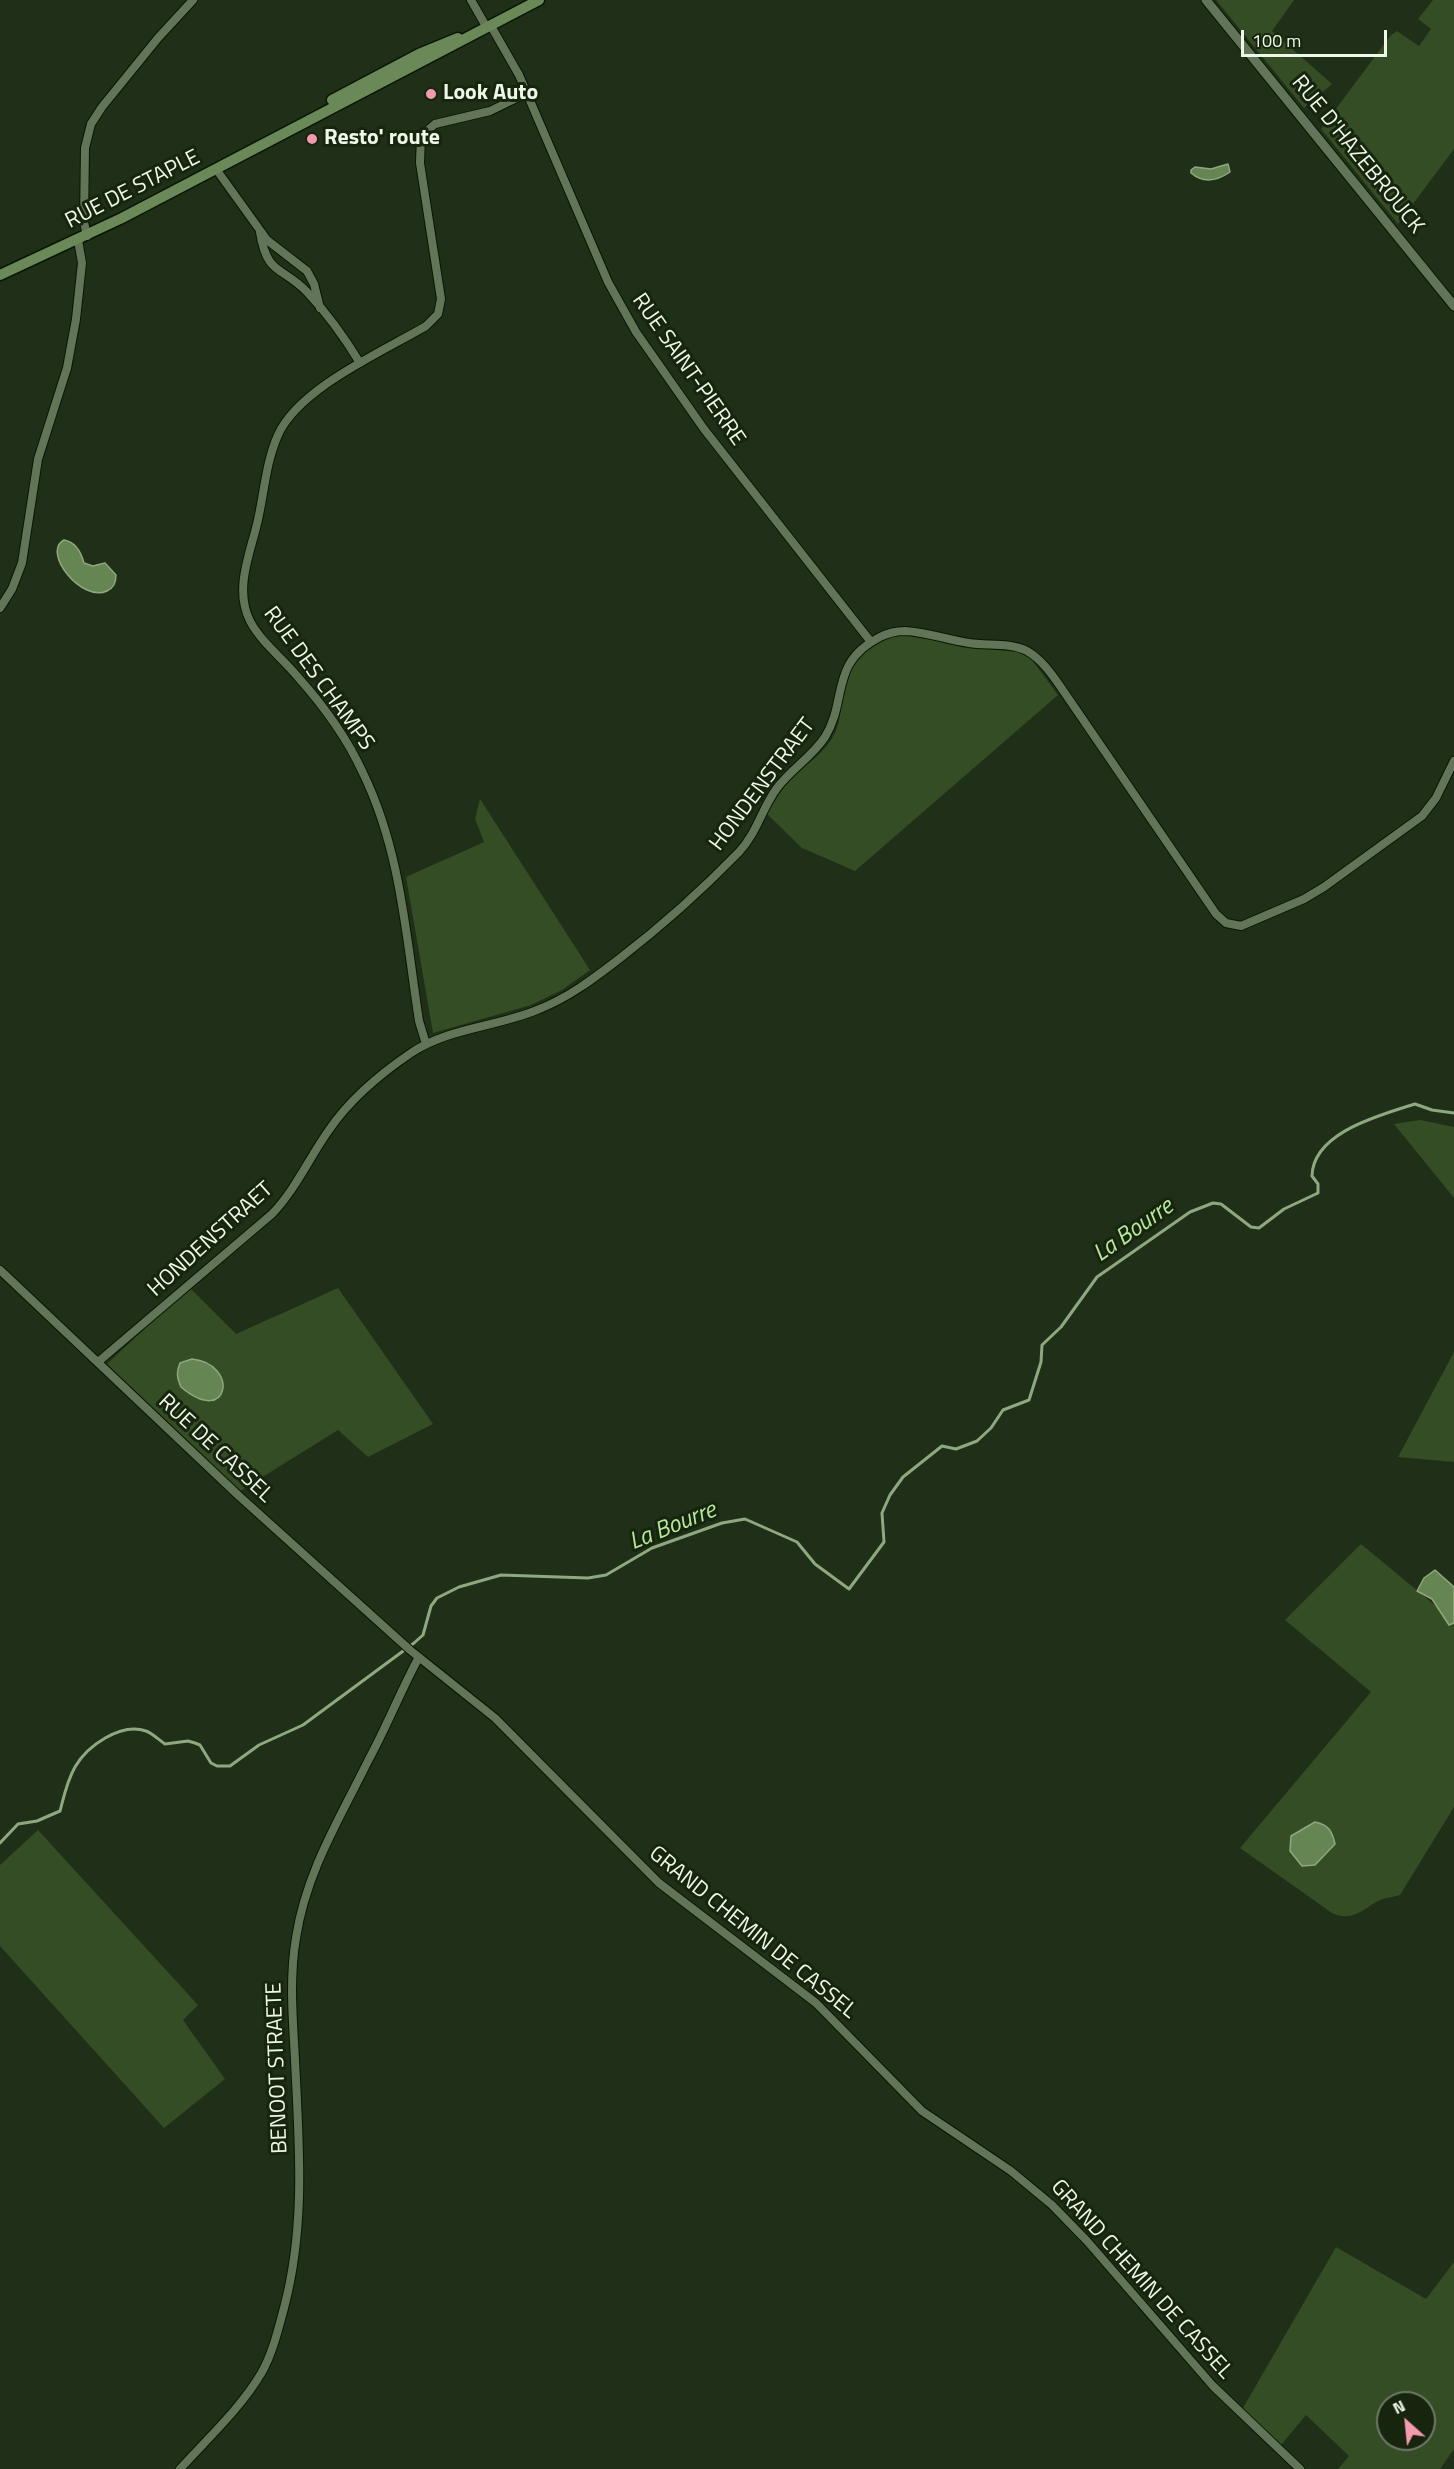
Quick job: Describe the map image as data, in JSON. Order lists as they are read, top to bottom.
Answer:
{
  "streets": {
    "main road": ["RUE DE STAPLE"],
    "street": [
      "RUE D'HAZEBROUCK",
      "RUE SAINT-PIERRE",
      "RUE DES CHAMPS",
      "HONDENSTRAET",
      "RUE DE CASSEL",
      "GRAND CHEMIN DE CASSEL",
      "BENOOT STRAETE"
    ]
  },
  "crossings": [
    ["RUE DE STAPLE", "RUE SAINT-PIERRE"],
    ["RUE SAINT-PIERRE", "RUE DES CHAMPS"],
    ["RUE SAINT-PIERRE", "HONDENSTRAET"],
    ["RUE DES CHAMPS", "HONDENSTRAET"],
    ["HONDENSTRAET", "RUE DE CASSEL"],
    ["RUE DE CASSEL", "GRAND CHEMIN DE CASSEL"],
    ["GRAND CHEMIN DE CASSEL", "BENOOT STRAETE"]
  ],
  "water": ["La Bourre"],
  "places": ["Look Auto", "Resto' route"],
  "scale_bar": "100 m",
  "north": "top left"
}
